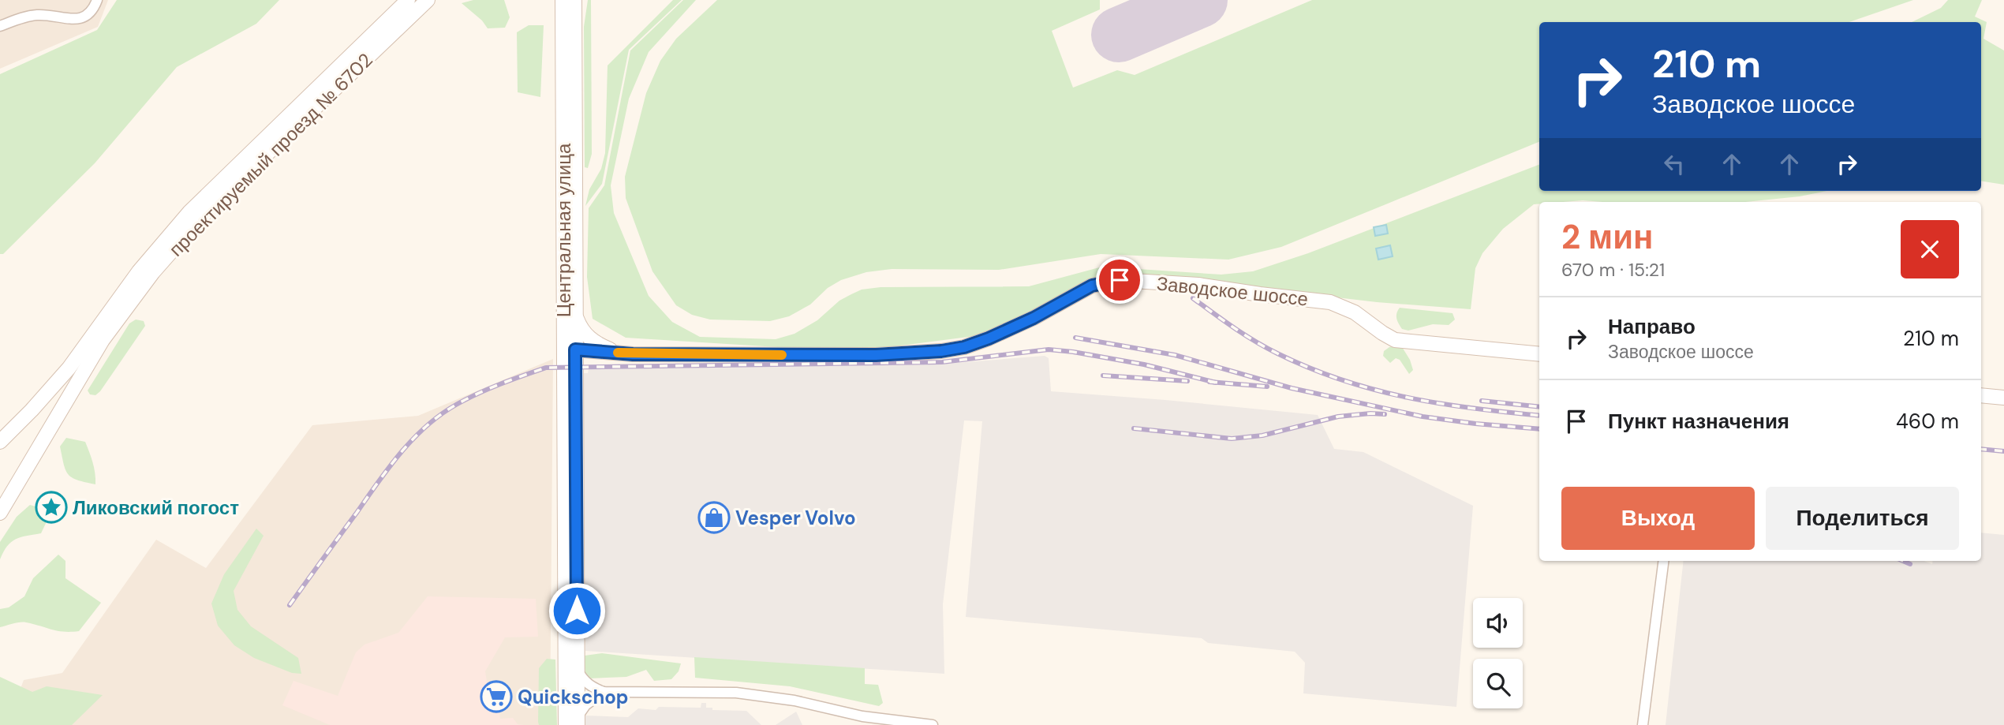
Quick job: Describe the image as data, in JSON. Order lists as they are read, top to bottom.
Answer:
{
  "streets": {
    "main road": ["проектируемый проезд № 6702", "Центральная улица", "Заводское шоссе"]
  },
  "crossings": [
    ["Центральная улица", "Заводское шоссе"]
  ],
  "places": {
    "place": ["Ликовский погост"],
    "shop": ["Vesper Volvo"],
    "supermarket": ["Quickschop"]
  },
  "page": {
    "turn": ["210 m", "Заводское шоссе"],
    "heading": ["2 мин", "670 m · 15:21"],
    "list": [
      {
        "name": "Направо",
        "note": "Заводское шоссе",
        "value": "210 m"
      },
      {
        "name": "Пункт назначения",
        "value": "460 m"
      }
    ],
    "buttons": ["Выход", "Поделиться"]
  }
}
